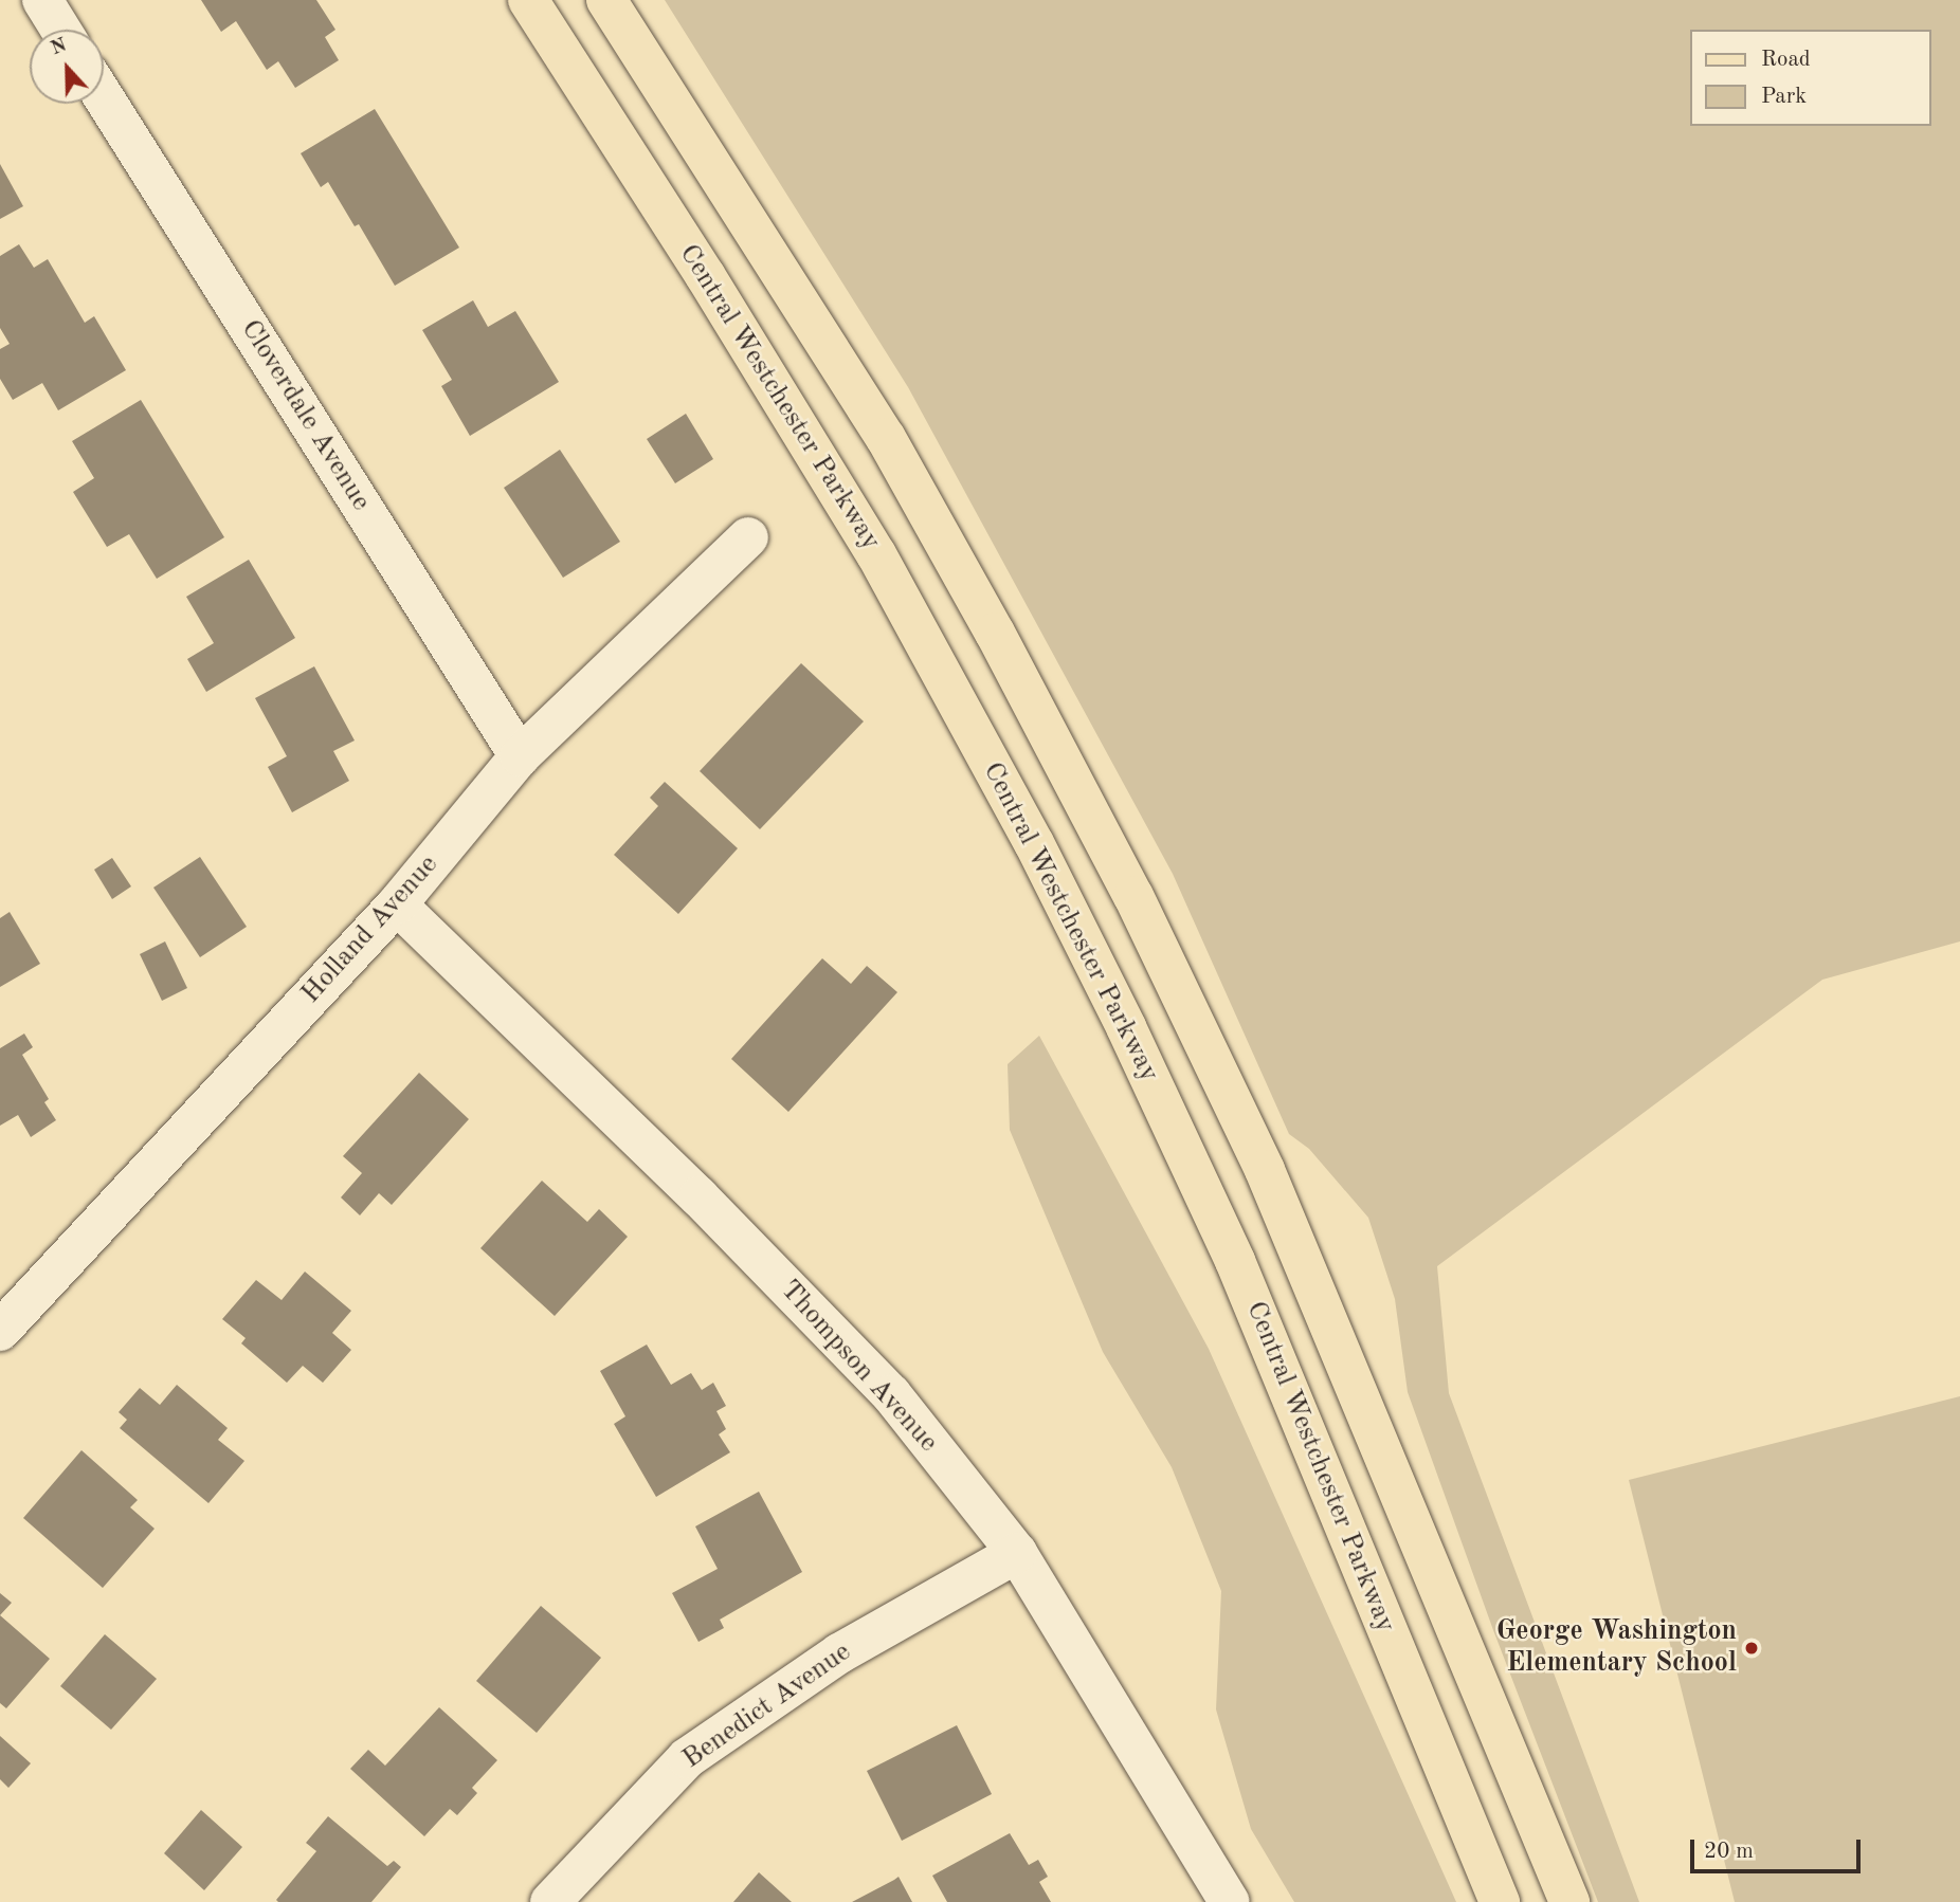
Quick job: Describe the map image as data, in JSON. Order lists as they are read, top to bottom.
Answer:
{
  "streets": {
    "main road": ["Central Westchester Parkway"],
    "street": [
      "Cloverdale Avenue",
      "Holland Avenue",
      "Thompson Avenue",
      "Benedict Avenue"
    ]
  },
  "crossings": [
    ["Cloverdale Avenue", "Holland Avenue"],
    ["Holland Avenue", "Thompson Avenue"],
    ["Thompson Avenue", "Benedict Avenue"]
  ],
  "places": ["George Washington Elementary School"],
  "legend": ["Road", "Park"],
  "scale_bar": "20 m",
  "north": "top"
}
